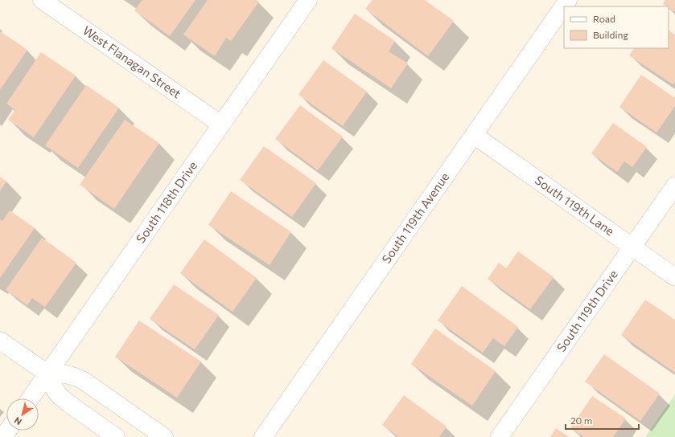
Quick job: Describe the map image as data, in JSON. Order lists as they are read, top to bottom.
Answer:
{
  "streets": {
    "street": [
      "West Flanagan Street",
      "South 118th Drive",
      "South 119th Lane",
      "South 119th Avenue",
      "South 119th Drive"
    ]
  },
  "crossings": [
    ["West Flanagan Street", "South 118th Drive"],
    ["South 119th Lane", "South 119th Avenue"],
    ["South 119th Lane", "South 119th Drive"]
  ],
  "legend": ["Road", "Building"],
  "scale_bar": "20 m",
  "north": "bottom left"
}
